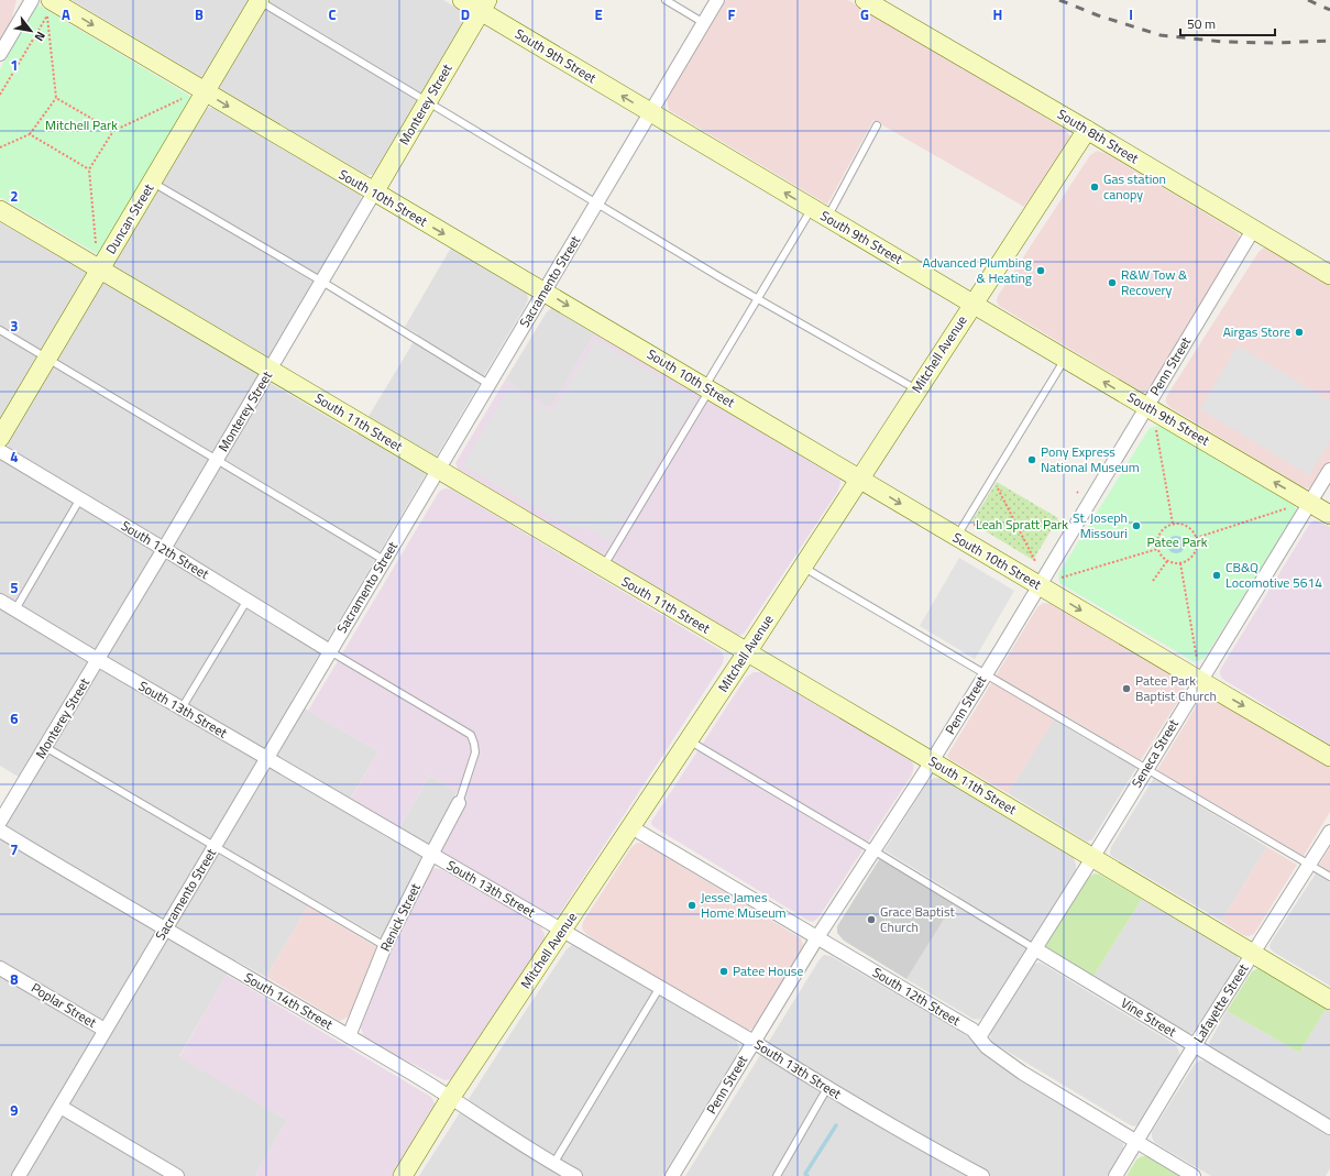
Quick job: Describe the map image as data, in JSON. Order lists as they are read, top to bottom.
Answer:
{
  "streets": {
    "main road": [
      "South 9th Street",
      "Monterey Street",
      "South 8th Street",
      "South 10th Street",
      "Duncan Street",
      "Mitchell Avenue",
      "South 11th Street"
    ],
    "street": [
      "Sacramento Street",
      "Penn Street",
      "South 12th Street",
      "South 13th Street",
      "Seneca Street",
      "Renick Street",
      "South 14th Street",
      "Lafayette Street",
      "Poplar Street",
      "Vine Street"
    ]
  },
  "crossings": [
    ["South 9th Street", "Monterey Street"],
    ["South 9th Street", "Sacramento Street"],
    ["South 9th Street", "Mitchell Avenue"],
    ["South 9th Street", "Penn Street"],
    ["South 9th Street", "Seneca Street"],
    ["Monterey Street", "South 10th Street"],
    ["Monterey Street", "South 11th Street"],
    ["Monterey Street", "South 12th Street"],
    ["Monterey Street", "South 13th Street"],
    ["South 8th Street", "Mitchell Avenue"],
    ["South 8th Street", "Penn Street"],
    ["South 10th Street", "Duncan Street"],
    ["South 10th Street", "Sacramento Street"],
    ["South 10th Street", "Mitchell Avenue"],
    ["South 10th Street", "Penn Street"],
    ["South 10th Street", "Seneca Street"],
    ["Duncan Street", "South 11th Street"],
    ["Sacramento Street", "South 11th Street"],
    ["Sacramento Street", "South 12th Street"],
    ["Sacramento Street", "South 13th Street"],
    ["Sacramento Street", "South 14th Street"],
    ["Sacramento Street", "Poplar Street"],
    ["Mitchell Avenue", "South 11th Street"],
    ["Mitchell Avenue", "South 12th Street"],
    ["Mitchell Avenue", "South 13th Street"],
    ["Mitchell Avenue", "South 14th Street"],
    ["Penn Street", "South 11th Street"],
    ["Penn Street", "South 12th Street"],
    ["Penn Street", "South 13th Street"],
    ["South 11th Street", "Seneca Street"],
    ["South 11th Street", "Lafayette Street"],
    ["South 12th Street", "Seneca Street"],
    ["South 12th Street", "Lafayette Street"],
    ["South 13th Street", "Renick Street"],
    ["Seneca Street", "Vine Street"],
    ["Renick Street", "South 14th Street"],
    ["Lafayette Street", "Vine Street"]
  ],
  "one_way": ["South 9th Street", "South 10th Street"],
  "parks": ["Mitchell Park", "Leah Spratt Park", "Patee Park"],
  "places": [
    "Gas station canopy",
    "Advanced Plumbing & Heating",
    "R&W Tow & Recovery",
    "Airgas Store",
    "Pony Express National Museum",
    "St. Joseph Missouri",
    "CB&Q Locomotive 5614",
    "Patee Park Baptist Church",
    "Jesse James Home Museum",
    "Grace Baptist Church",
    "Patee House"
  ],
  "scale_bar": "50 m",
  "north": "bottom right",
  "grid": {
    "columns": [
      "A",
      "B",
      "C",
      "D",
      "E",
      "F",
      "G",
      "H",
      "I"
    ],
    "rows": [
      "1",
      "2",
      "3",
      "4",
      "5",
      "6",
      "7",
      "8",
      "9"
    ]
  }
}
